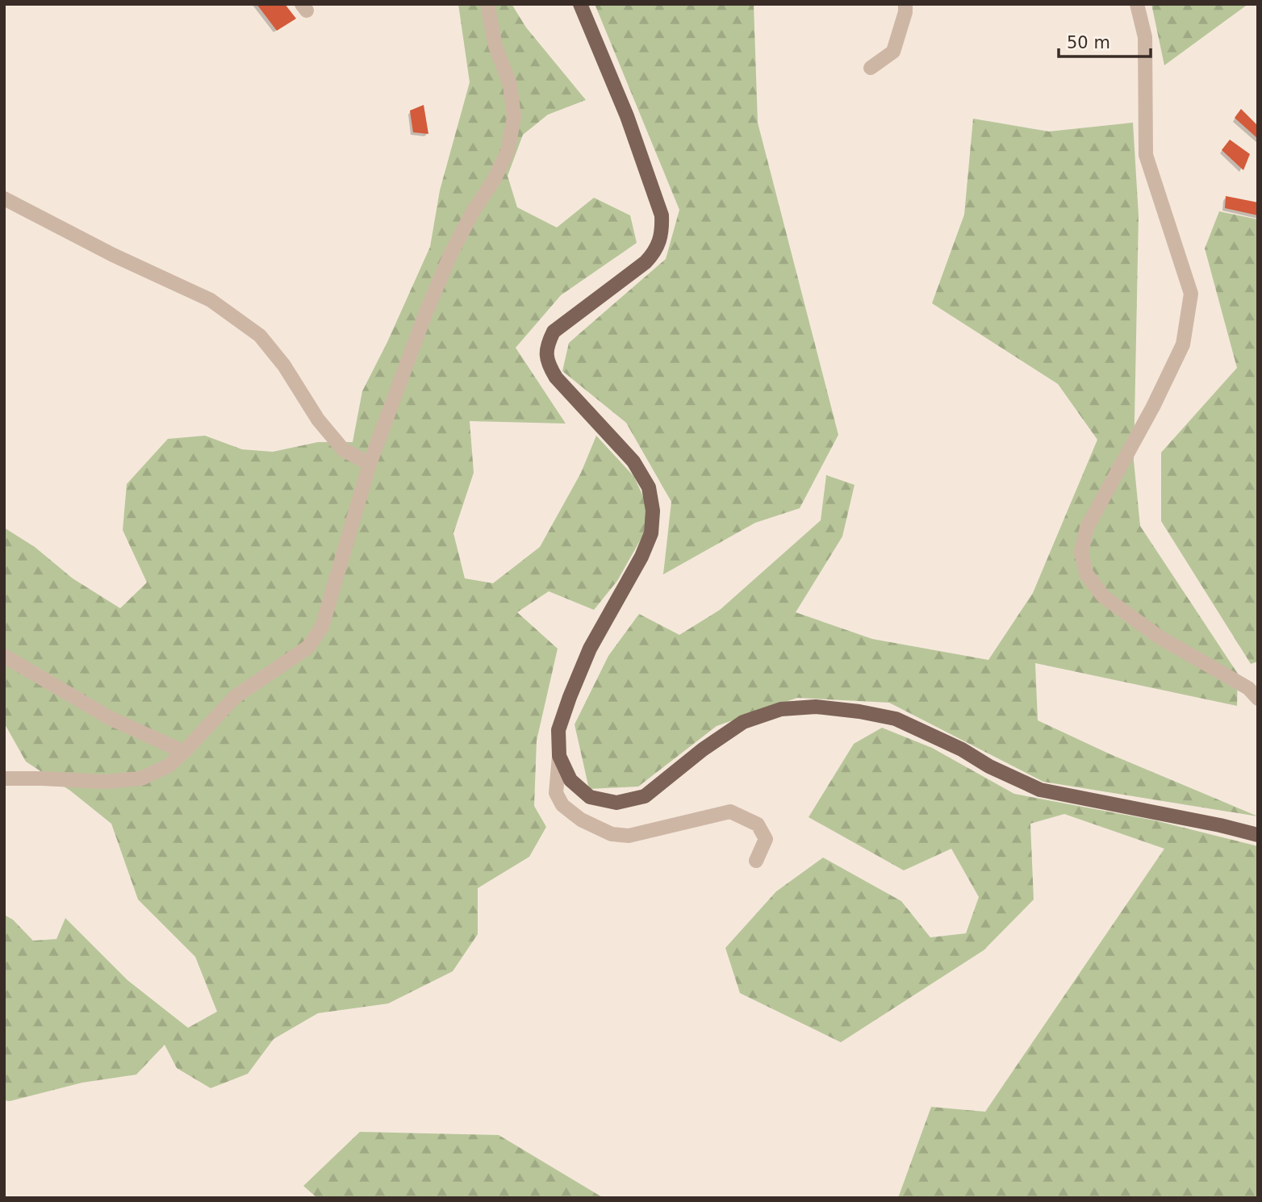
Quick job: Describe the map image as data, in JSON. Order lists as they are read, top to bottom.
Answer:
{
  "scale_bar": "50 m"
}
